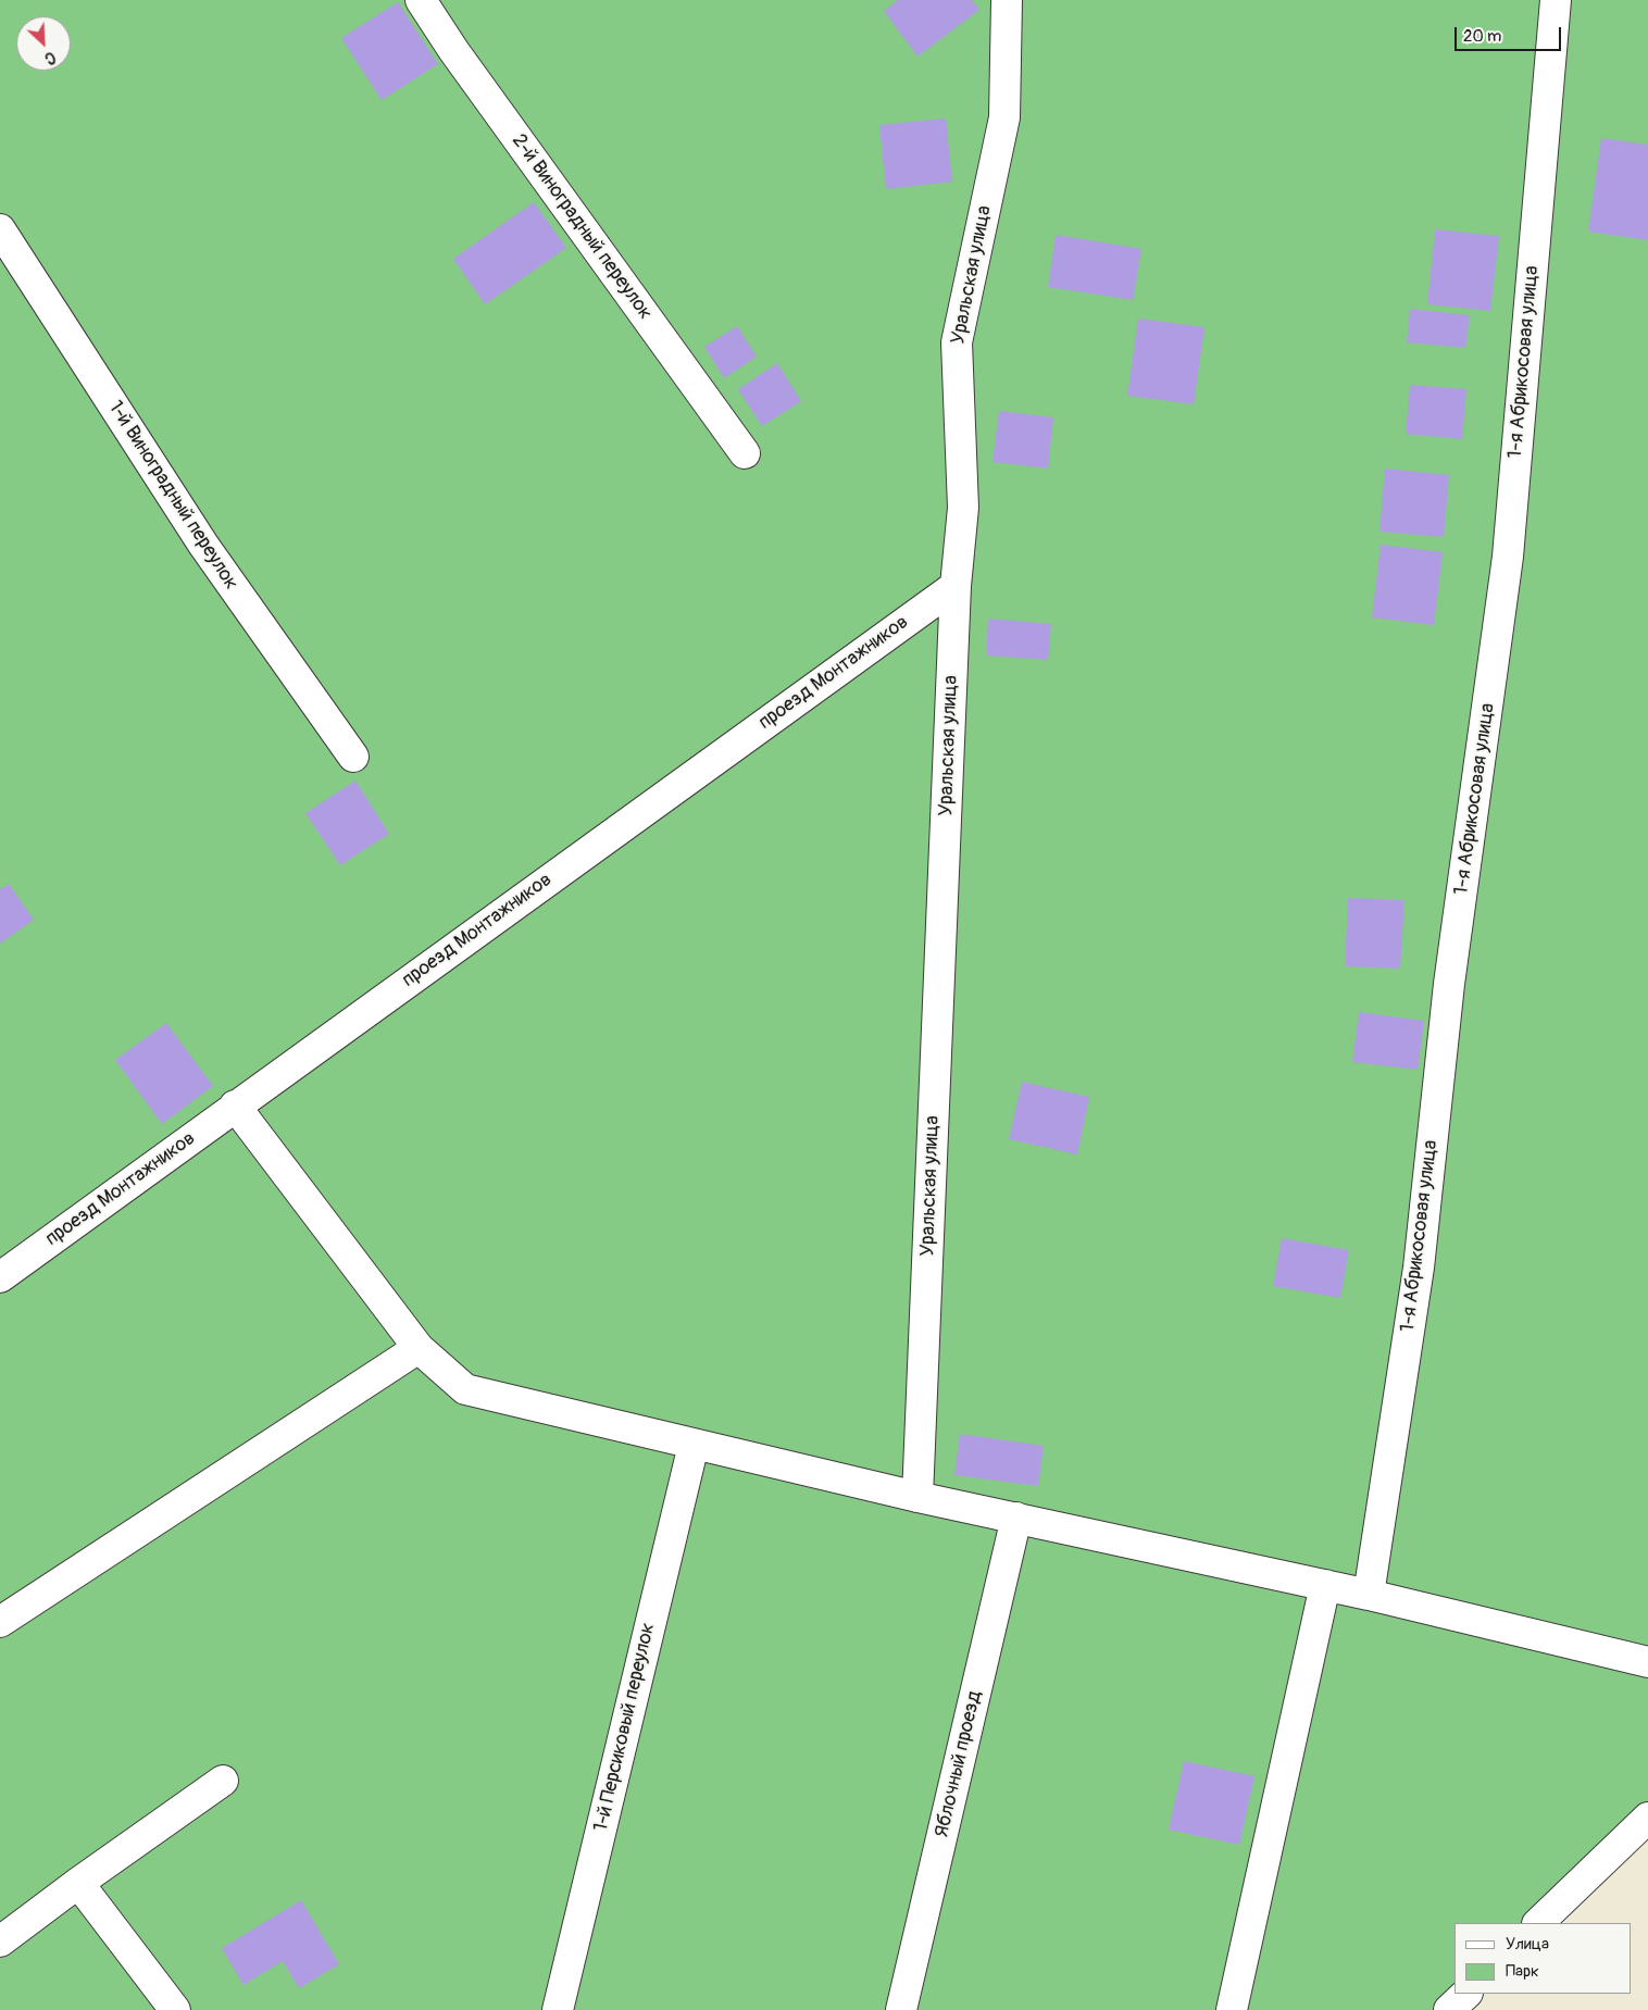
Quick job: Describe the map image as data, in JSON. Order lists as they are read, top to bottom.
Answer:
{
  "streets": {
    "street": [
      "2-й Виноградный переулок",
      "Уральская улица",
      "1-я Абрикосовая улица",
      "1-й Виноградный переулок",
      "проезд Монтажников",
      "1-й Персиковый переулок",
      "Яблочный проезд"
    ]
  },
  "crossings": [
    ["Уральская улица", "проезд Монтажников"]
  ],
  "legend": ["Улица", "Парк"],
  "scale_bar": "20 m",
  "north": "bottom right"
}
